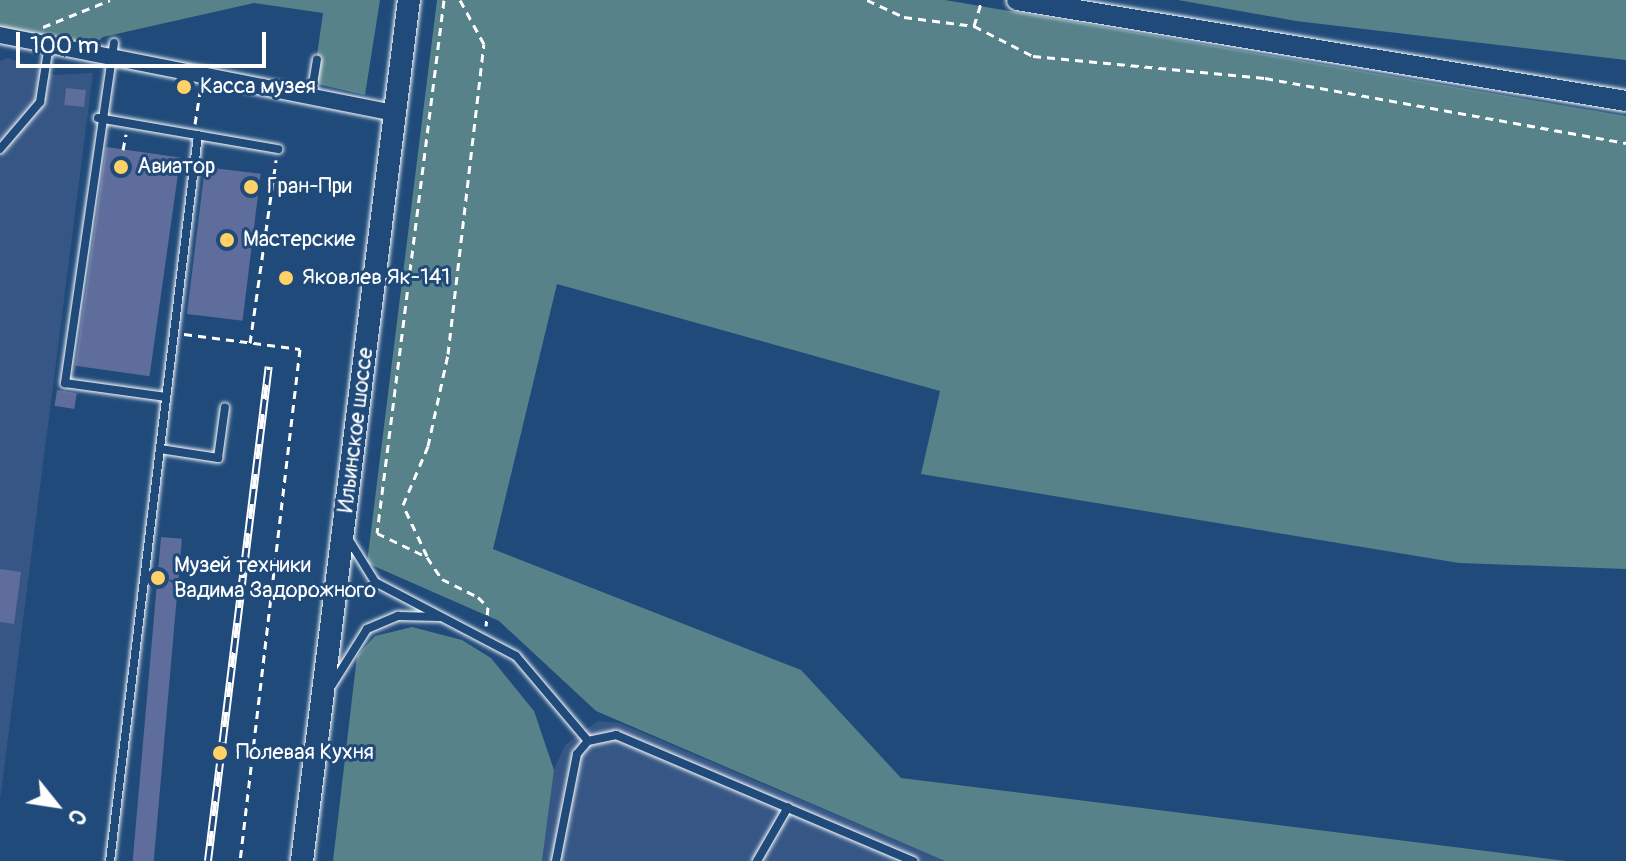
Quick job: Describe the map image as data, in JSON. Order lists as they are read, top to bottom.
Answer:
{
  "streets": {
    "main road": ["Ильинское шоссе"]
  },
  "places": [
    "Касса музея",
    "Авиатор",
    "Гран-При",
    "Мастерские",
    "Яковлев Як-141",
    "Музей техники Вадима Задорожного",
    "Полевая Кухня"
  ],
  "scale_bar": "100 m",
  "north": "bottom right"
}
